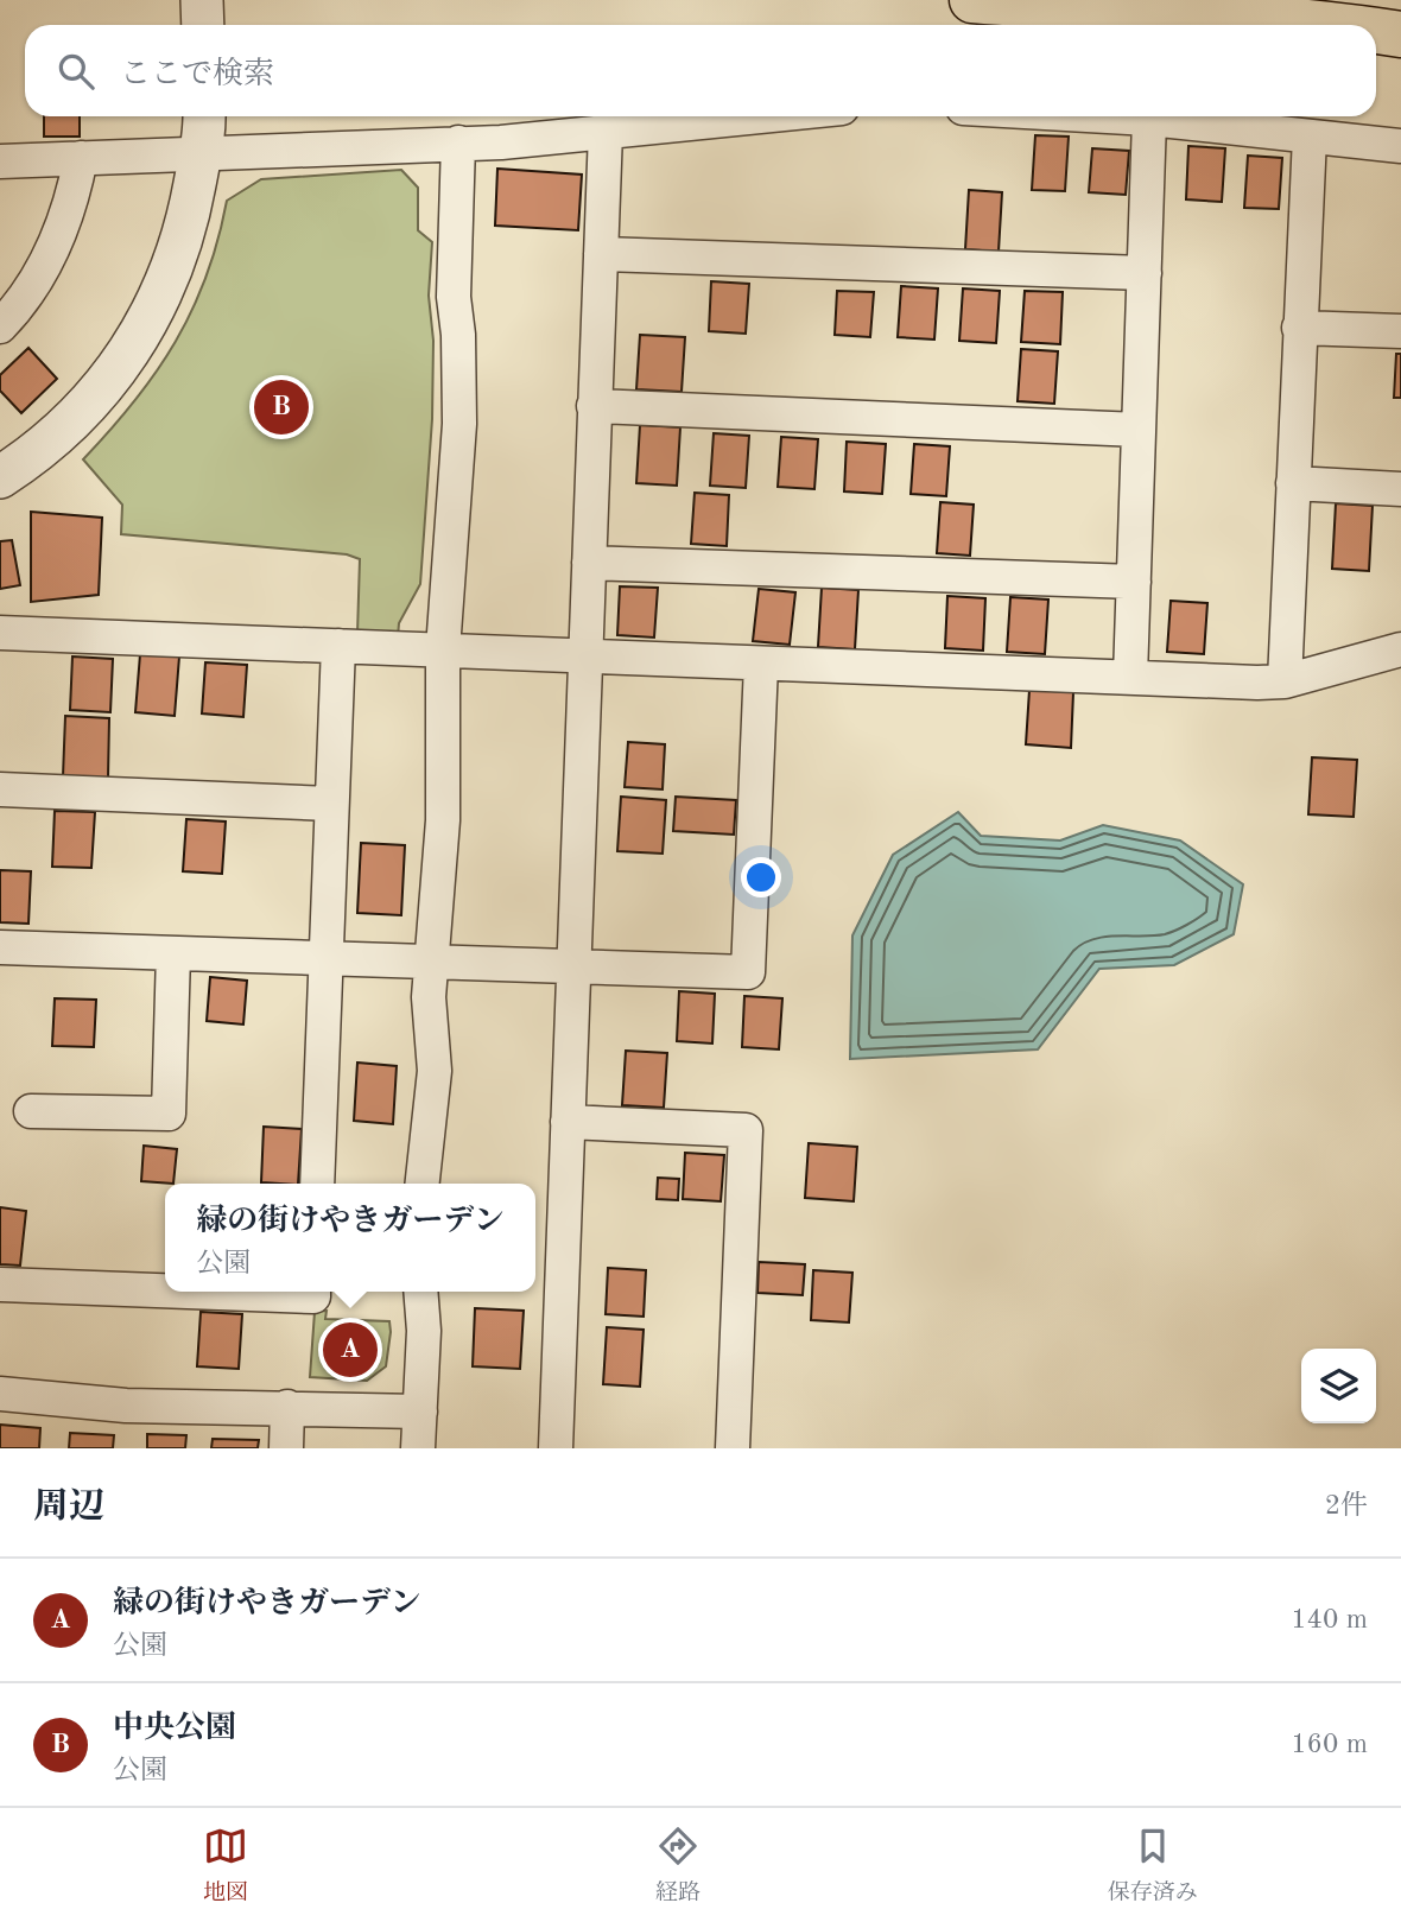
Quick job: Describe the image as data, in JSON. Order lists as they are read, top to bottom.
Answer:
{
  "page": {
    "search": "ここで検索",
    "pins": ["B", "A"],
    "popup": ["緑の街けやきガーデン", "公園"],
    "heading": ["周辺", "2件"],
    "list": [
      {
        "mark": "A",
        "name": "緑の街けやきガーデン",
        "note": "公園",
        "value": "140 m"
      },
      {
        "mark": "B",
        "name": "中央公園",
        "note": "公園",
        "value": "160 m"
      }
    ],
    "nav": ["地図", "経路", "保存済み"]
  }
}
